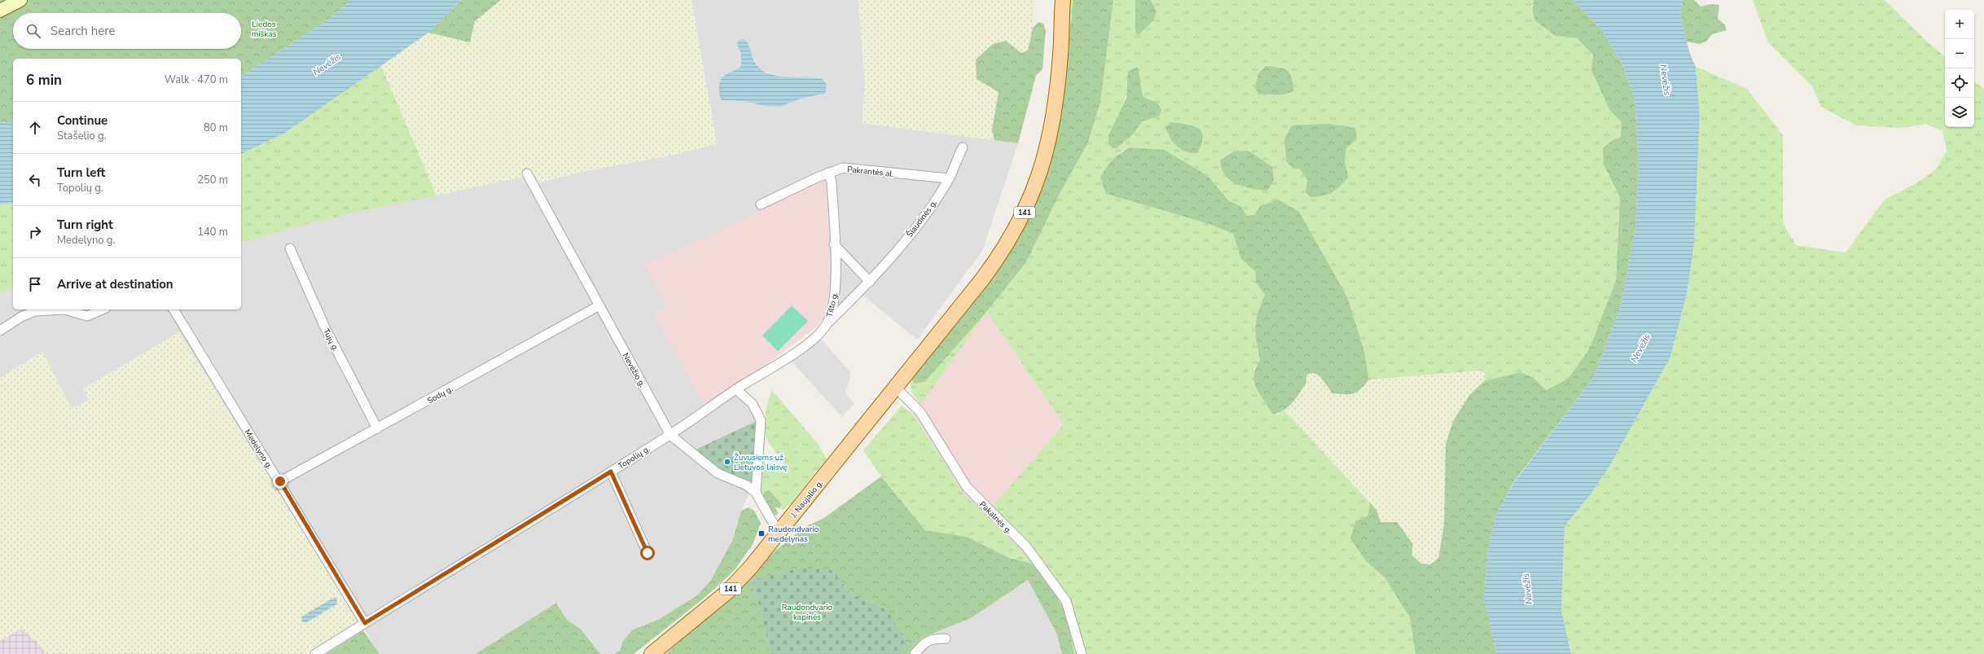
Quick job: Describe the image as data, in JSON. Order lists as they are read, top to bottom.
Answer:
{
  "streets": {
    "main road": ["141", "J. Naujalio g."],
    "street": [
      "Pakrantės al.",
      "Šiaudinės g.",
      "Tilto g.",
      "Tujų g.",
      "Nevėžio g.",
      "Sodų g.",
      "Medelyno g.",
      "Topolių g.",
      "Pakalnės g."
    ]
  },
  "crossings": [
    ["Pakrantės al.", "Šiaudinės g."],
    ["Pakrantės al.", "Tilto g."],
    ["141", "J. Naujalio g."],
    ["141", "Pakalnės g."],
    ["Šiaudinės g.", "Tilto g."],
    ["Tilto g.", "Nevėžio g."],
    ["Tilto g.", "Topolių g."],
    ["Tujų g.", "Sodų g."],
    ["Nevėžio g.", "Sodų g."],
    ["Nevėžio g.", "Topolių g."],
    ["Nevėžio g.", "J. Naujalio g."],
    ["Sodų g.", "Medelyno g."],
    ["Medelyno g.", "Topolių g."],
    ["J. Naujalio g.", "Pakalnės g."]
  ],
  "water": ["Nevėžis"],
  "parks": ["Liedos miškas", "Raudondvario kapinės"],
  "places": {
    "other": ["Žuvusiems už Lietuvos laisvę"],
    "transit": ["Raudondvario medelynas"]
  },
  "page": {
    "map_buttons": ["+", "−"],
    "search": "Search here",
    "heading": ["6 min", "Walk · 470 m"],
    "list": [
      ["Continue", "Stašelio g.", "80 m"],
      ["Turn left", "Topolių g.", "250 m"],
      ["Turn right", "Medelyno g.", "140 m"],
      "Arrive at destination"
    ]
  }
}
